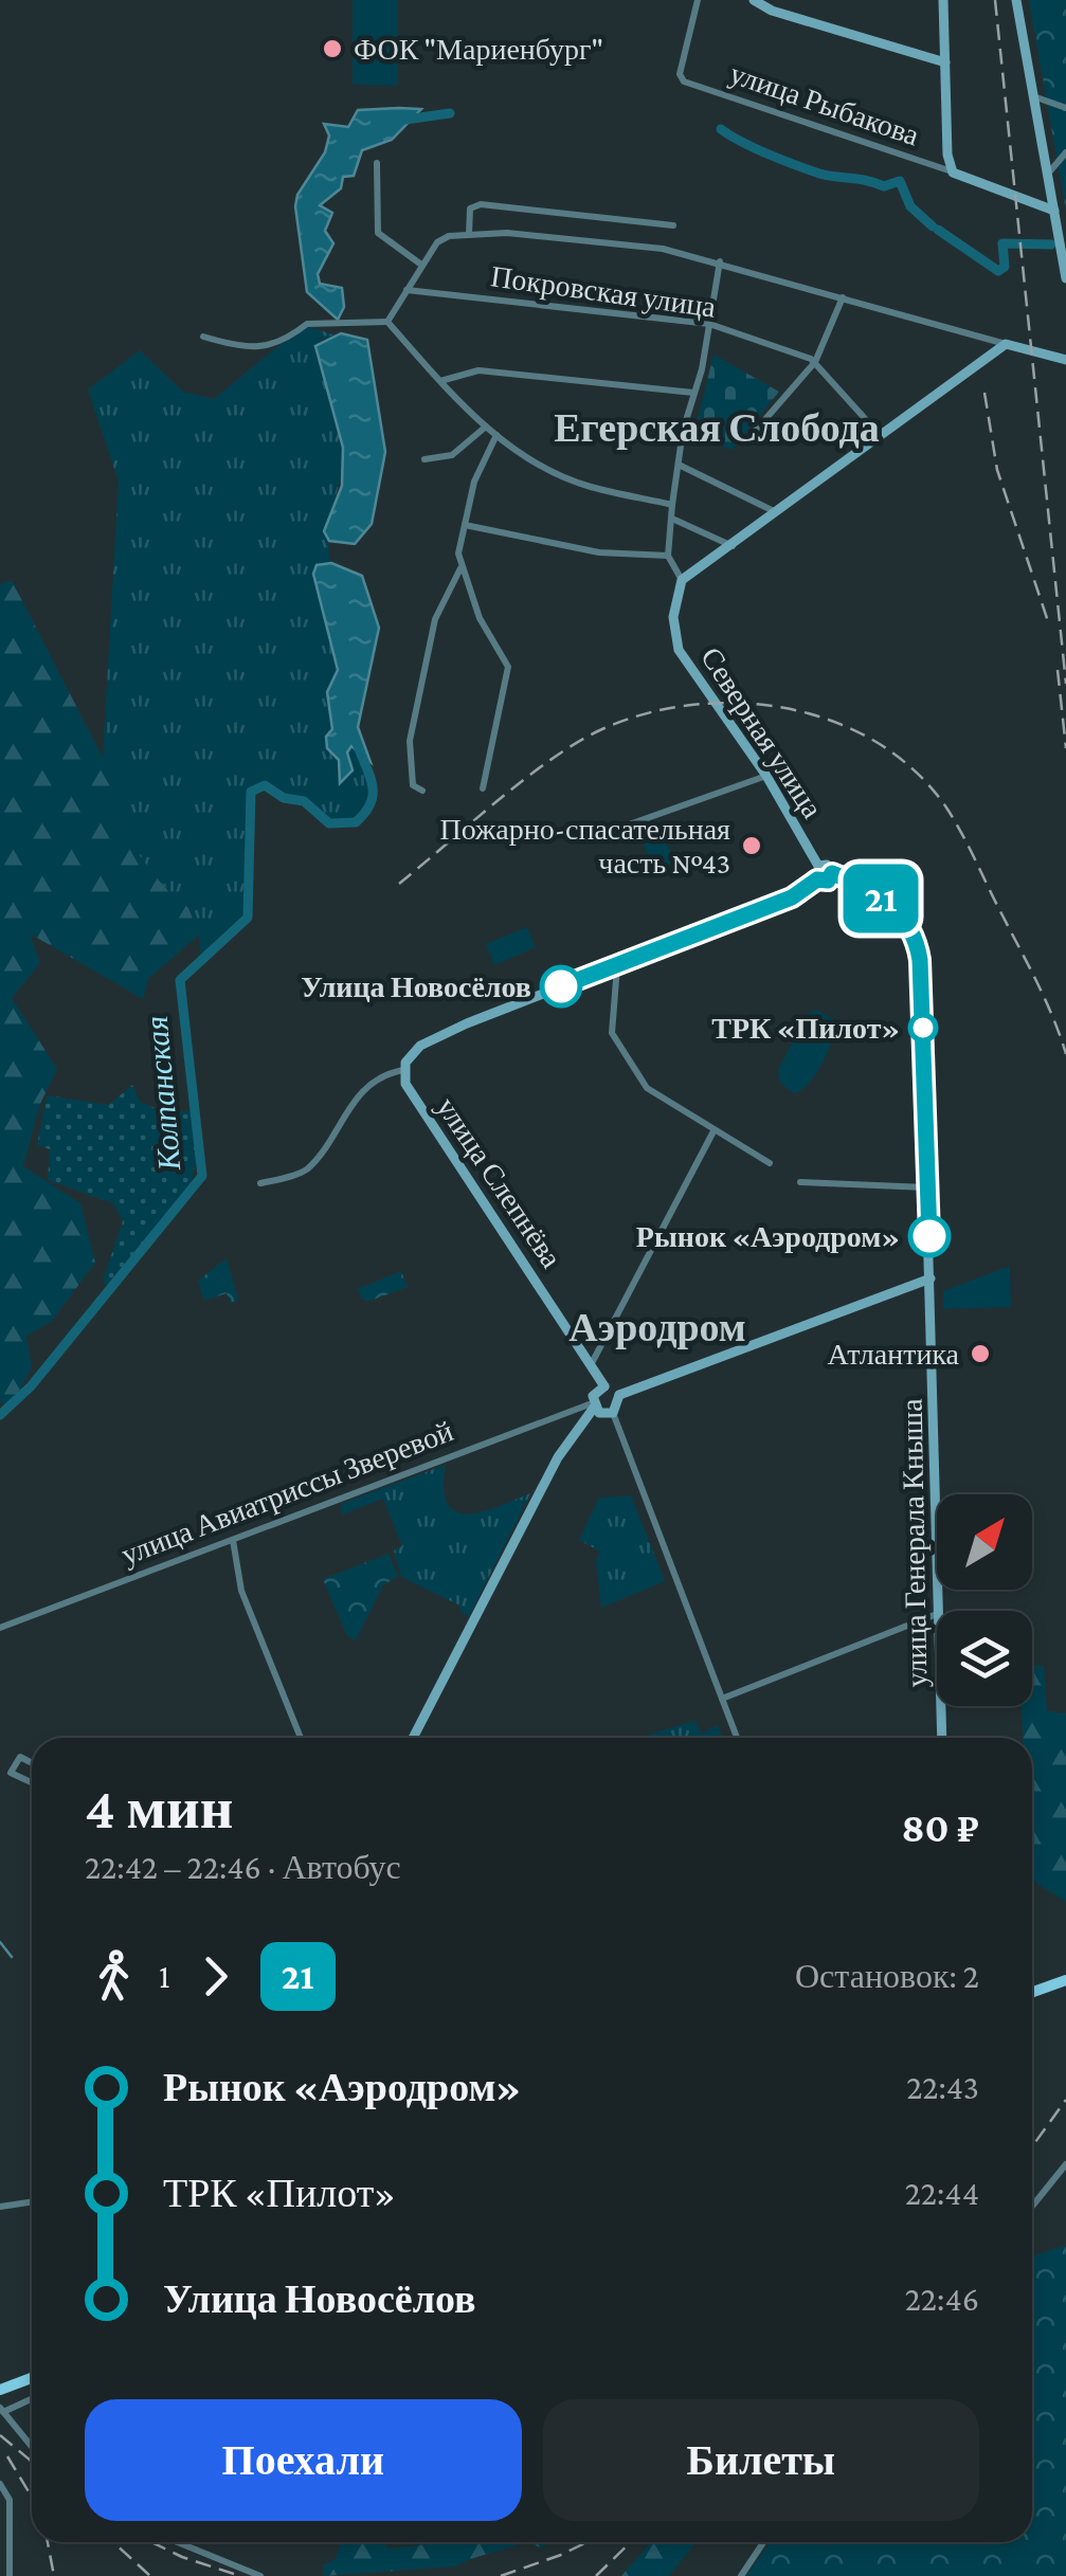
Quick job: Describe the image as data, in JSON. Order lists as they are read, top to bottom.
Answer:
{
  "streets": {
    "street": [
      "улица Рыбакова",
      "Покровская улица",
      "Северная улица",
      "улица Слепнёва",
      "улица Авиатриссы Зверевой",
      "улица Генерала Кныша"
    ]
  },
  "crossings": [
    ["Северная улица", "улица Генерала Кныша"]
  ],
  "districts": ["Егерская Слобода", "Аэродром"],
  "water": ["Колпанская"],
  "places": [
    "ФОК \"Мариенбург\"",
    "Пожарно-спасательная часть №43",
    "Улица Новосёлов",
    "ТРК «Пилот»",
    "Рынок «Аэродром»",
    "Атлантика"
  ],
  "lines": ["bus line 21"],
  "north": "top right",
  "page": {
    "on_map": "21",
    "heading": ["4 мин", "22:42 – 22:46 · Автобус", "80 ₽"],
    "legs": ["1", "21", "Остановок: 2"],
    "list": [
      {
        "name": "Рынок «Аэродром»",
        "value": "22:43"
      },
      {
        "name": "ТРК «Пилот»",
        "value": "22:44"
      },
      {
        "name": "Улица Новосёлов",
        "value": "22:46"
      }
    ],
    "buttons": ["Поехали", "Билеты"]
  }
}
